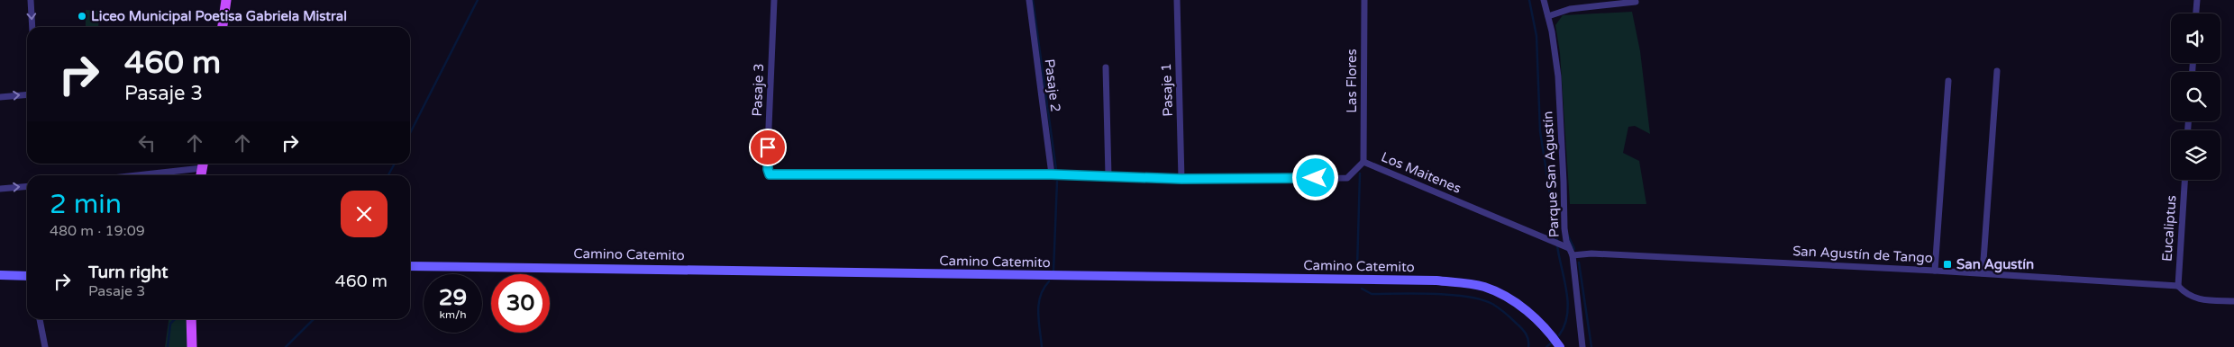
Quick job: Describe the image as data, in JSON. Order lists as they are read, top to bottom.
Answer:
{
  "streets": {
    "main road": ["Camino Catemito"],
    "street": [
      "Las Flores",
      "Pasaje 2",
      "Pasaje 3",
      "Pasaje 1",
      "Los Maitenes",
      "Parque San Agustín",
      "Eucaliptus",
      "San Agustín de Tango"
    ]
  },
  "crossings": [
    ["Las Flores", "Los Maitenes"],
    ["Pasaje 2", "Los Maitenes"],
    ["Pasaje 3", "Los Maitenes"],
    ["Pasaje 1", "Los Maitenes"],
    ["Los Maitenes", "Parque San Agustín"],
    ["Parque San Agustín", "San Agustín de Tango"],
    ["Eucaliptus", "San Agustín de Tango"]
  ],
  "places": {
    "other": ["Liceo Municipal Poetisa Gabriela Mistral"],
    "transit": ["San Agustín"]
  },
  "page": {
    "turn": ["460 m", "Pasaje 3"],
    "heading": ["2 min", "480 m · 19:09"],
    "list": [
      {
        "name": "Turn right",
        "note": "Pasaje 3",
        "value": "460 m"
      }
    ],
    "speed": "29 km/h",
    "limit": "30"
  }
}
